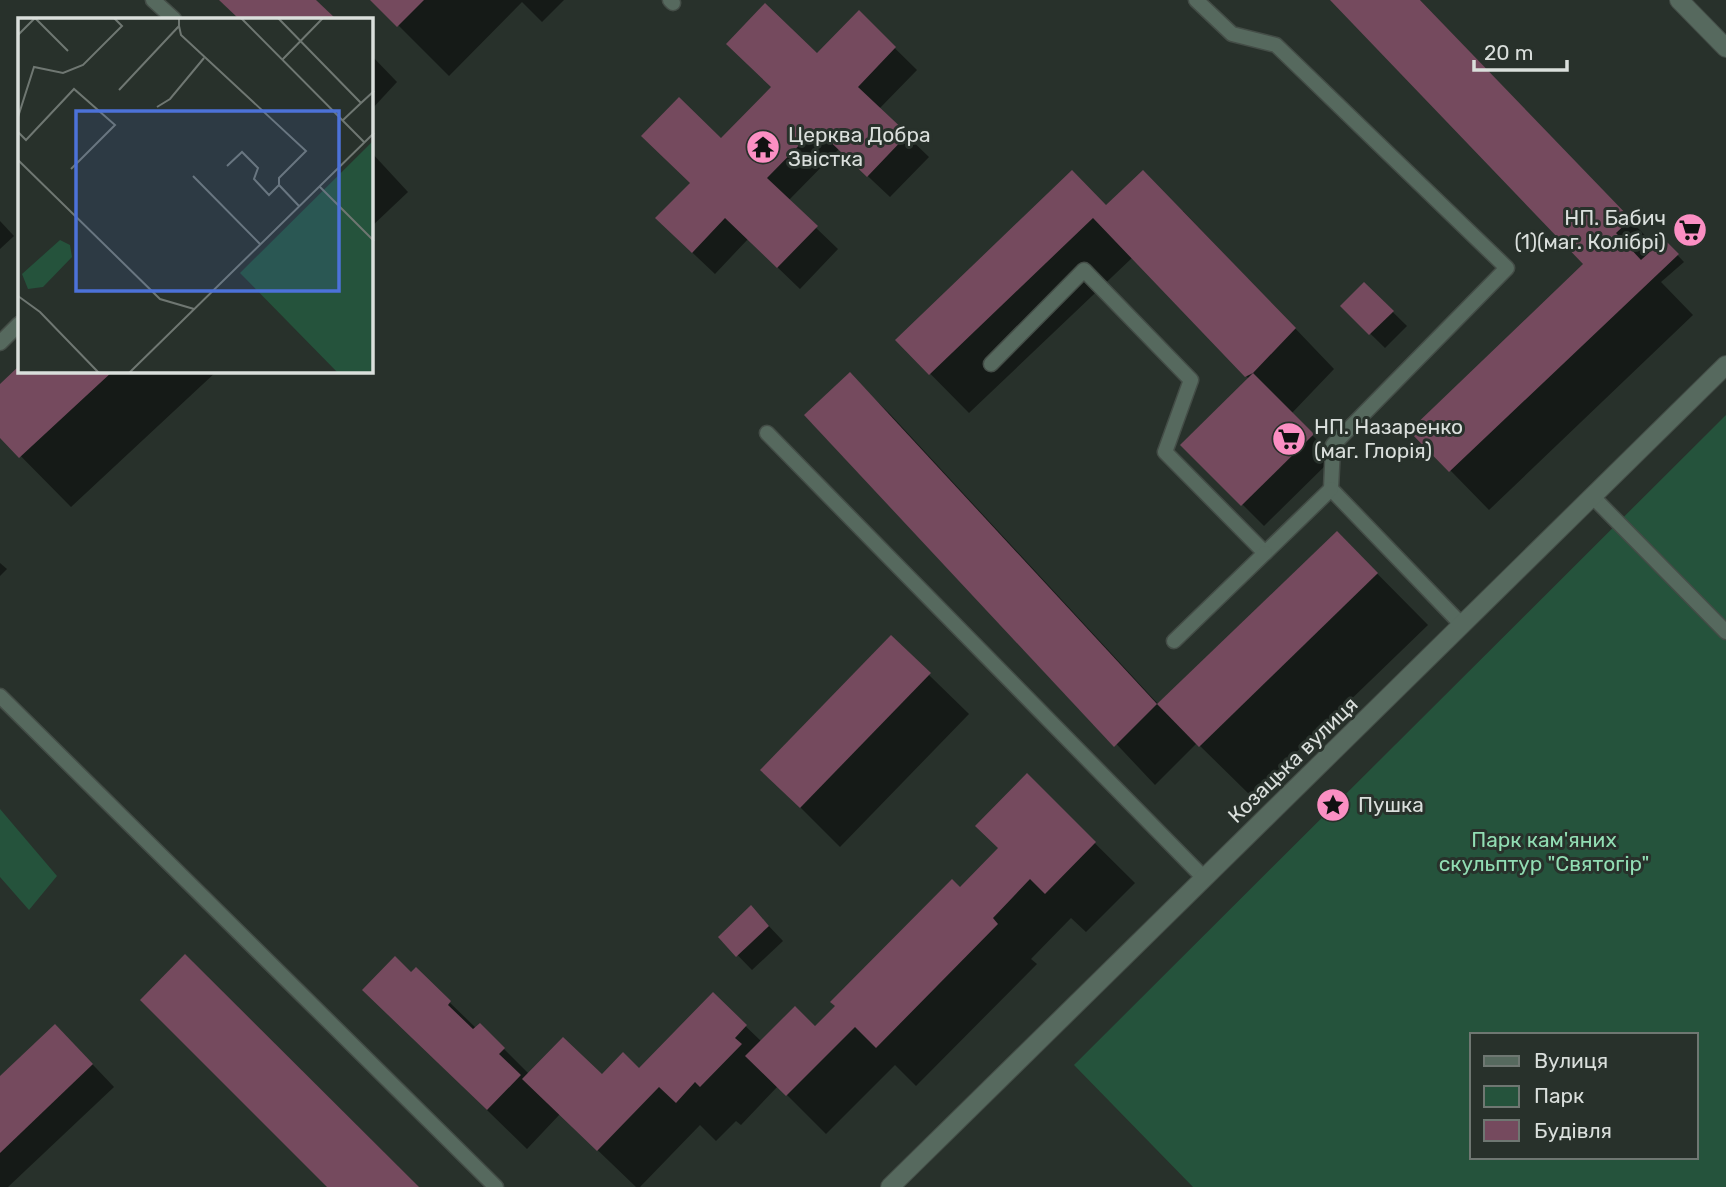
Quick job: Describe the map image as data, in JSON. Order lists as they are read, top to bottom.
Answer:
{
  "streets": {
    "street": ["Козацька вулиця"]
  },
  "parks": ["Парк кам'яних скульптур \"Святогір\""],
  "places": {
    "temple": ["Церква Добра Звістка"],
    "supermarket": ["НП. Бабич (1)(маг. Колібрі)", "НП. Назаренко (маг. Глорія)"],
    "place": ["Пушка"]
  },
  "legend": ["Вулиця", "Парк", "Будівля"],
  "scale_bar": "20 m"
}
